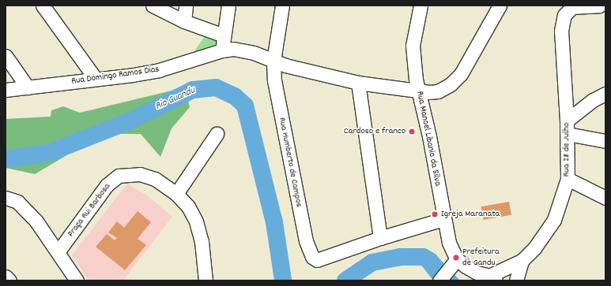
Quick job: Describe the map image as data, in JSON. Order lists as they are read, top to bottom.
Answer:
{
  "streets": {
    "street": [
      "Rua Domingo Ramos Dias",
      "Rua Manoel Libanio da Silva",
      "Rua 28 de Julho",
      "Rua Humberto de Campos",
      "Praça Rui Barbosa"
    ]
  },
  "crossings": [
    ["Rua Domingo Ramos Dias", "Rua Manoel Libanio da Silva"],
    ["Rua Domingo Ramos Dias", "Rua Humberto de Campos"]
  ],
  "water": ["Rio Guandu"],
  "places": ["Cardoso e franco", "Igreja Maranata", "Prefeitura de Gandu"]
}
